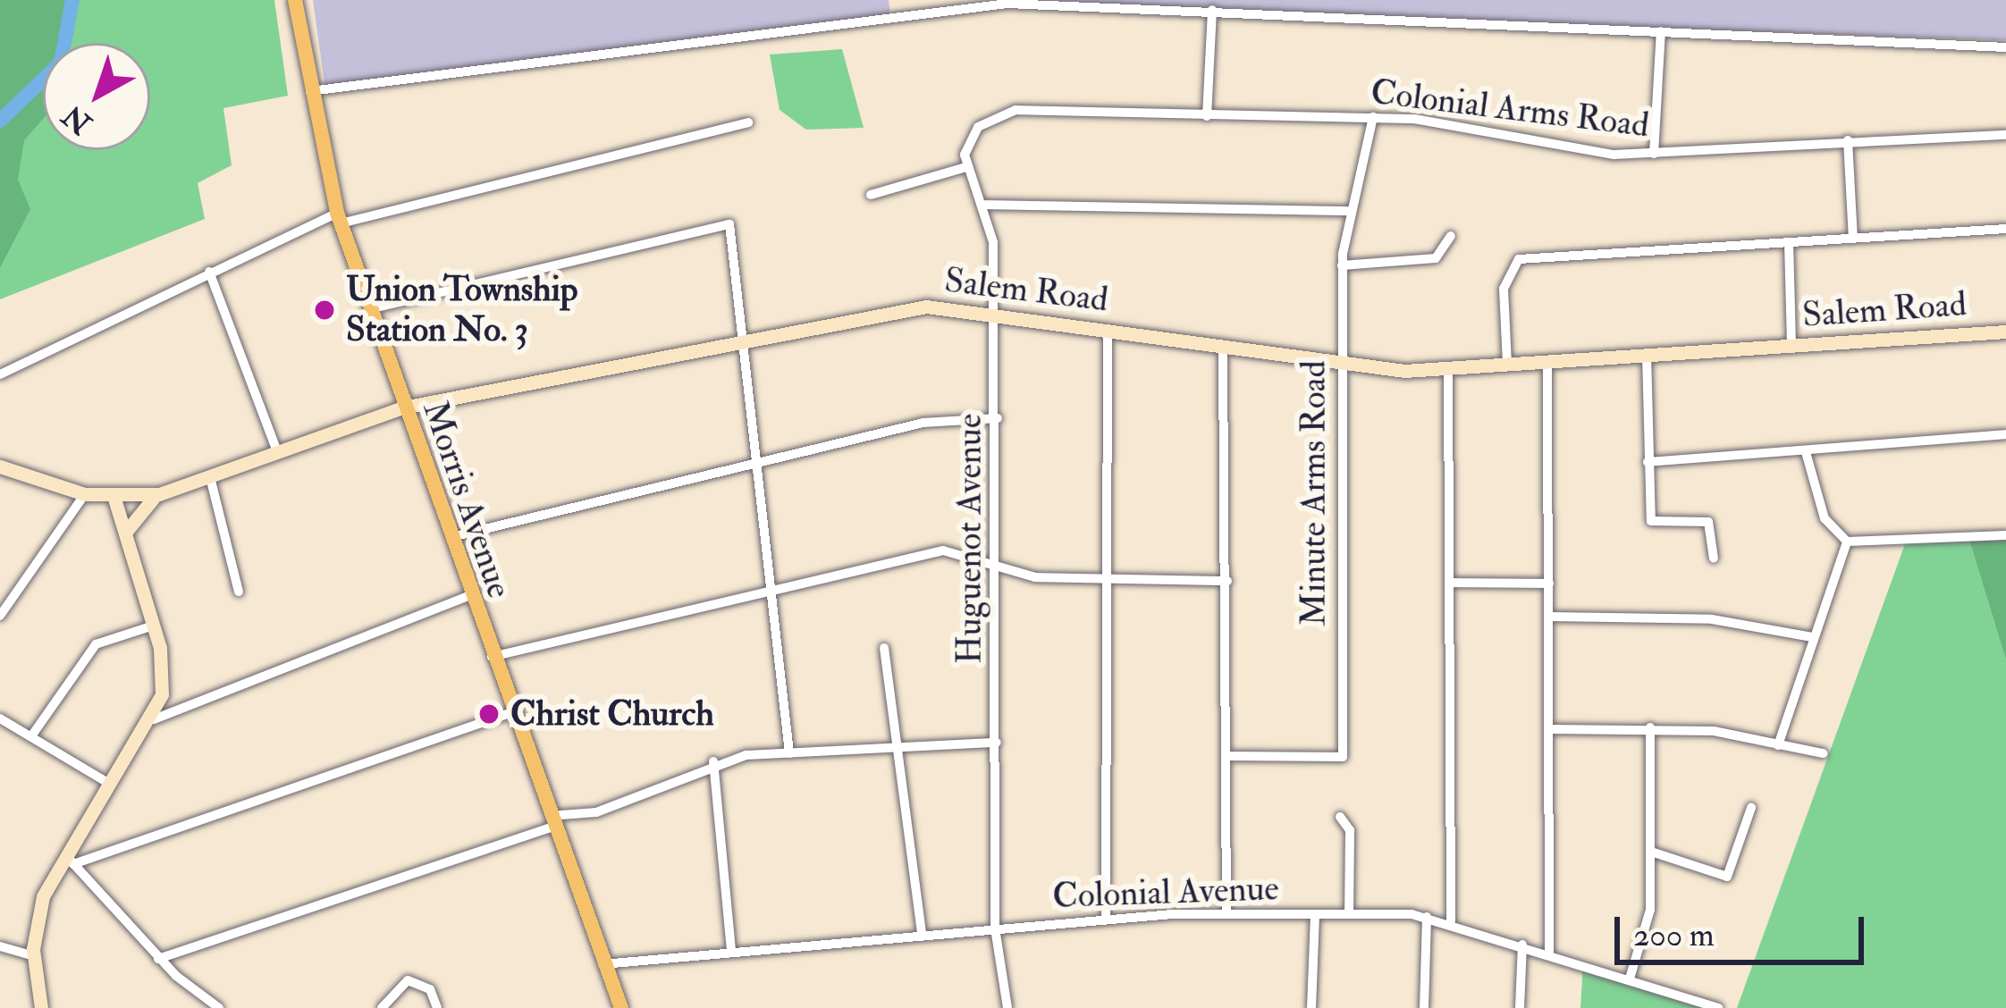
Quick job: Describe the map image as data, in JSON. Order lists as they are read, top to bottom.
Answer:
{
  "streets": {
    "main road": ["Morris Avenue"],
    "street": [
      "Colonial Arms Road",
      "Salem Road",
      "Minute Arms Road",
      "Huguenot Avenue",
      "Colonial Avenue"
    ]
  },
  "crossings": [
    ["Colonial Arms Road", "Minute Arms Road"],
    ["Colonial Arms Road", "Huguenot Avenue"],
    ["Salem Road", "Minute Arms Road"],
    ["Salem Road", "Morris Avenue"],
    ["Salem Road", "Huguenot Avenue"],
    ["Morris Avenue", "Colonial Avenue"],
    ["Huguenot Avenue", "Colonial Avenue"]
  ],
  "places": ["Union Township Station No. 3", "Christ Church"],
  "scale_bar": "200 m",
  "north": "bottom left"
}
